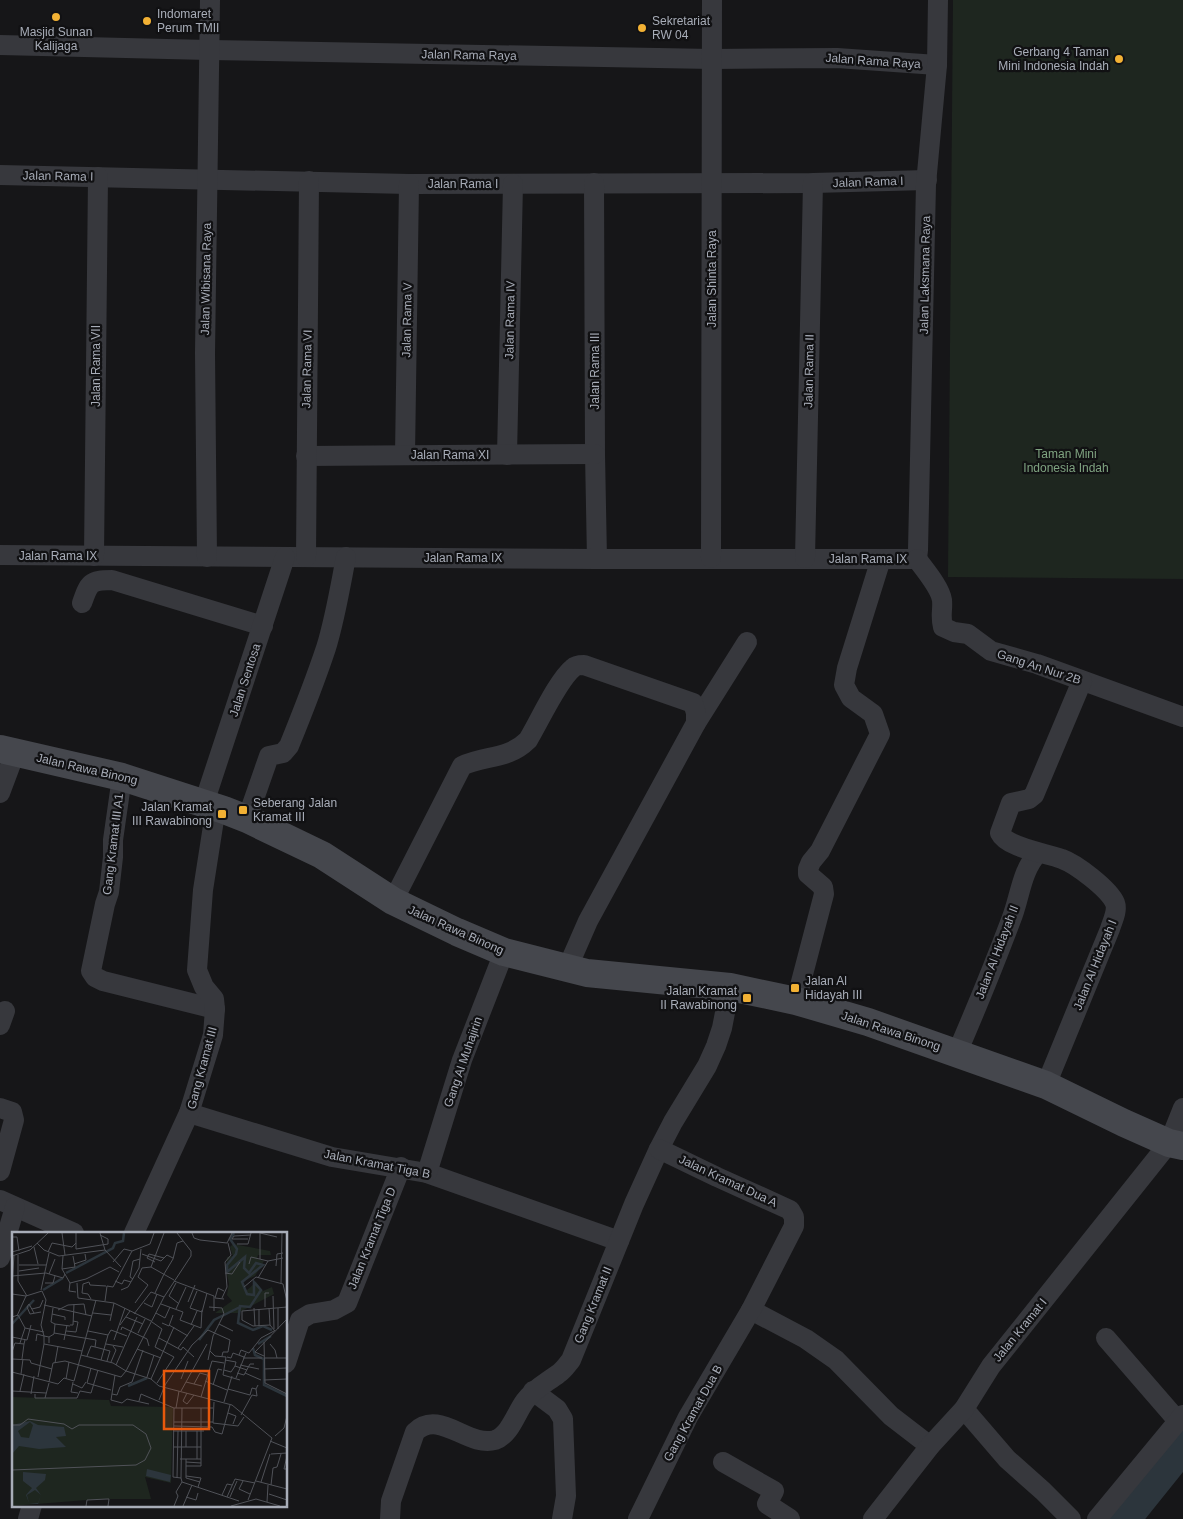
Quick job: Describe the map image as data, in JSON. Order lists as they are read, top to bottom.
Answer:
{
  "streets": {
    "main road": ["Jalan Rawa Binong"],
    "street": [
      "Jalan Rama Raya",
      "Jalan Rama I",
      "Jalan Laksmana Raya",
      "Jalan Wibisana Raya",
      "Jalan Shinta Raya",
      "Jalan Rama V",
      "Jalan Rama IV",
      "Jalan Rama VII",
      "Jalan Rama VI",
      "Jalan Rama III",
      "Jalan Rama II",
      "Jalan Rama XI",
      "Jalan Rama IX",
      "Gang An Nur 2B",
      "Jalan Sentosa",
      "Gang Kramat III A1",
      "Jalan Al Hidayah II",
      "Jalan Al Hidayah I",
      "Gang Al Muhajirin",
      "Gang Kramat III",
      "Jalan Kramat Tiga B",
      "Jalan Kramat Dua A",
      "Jalan Kramat Tiga D",
      "Gang Kramat II",
      "Jalan Kramat I",
      "Gang Kramat Dua B"
    ]
  },
  "crossings": [
    ["Jalan Rama Raya", "Jalan Laksmana Raya"],
    ["Jalan Rama Raya", "Jalan Wibisana Raya"],
    ["Jalan Rama Raya", "Jalan Shinta Raya"],
    ["Jalan Rama I", "Jalan Laksmana Raya"],
    ["Jalan Rama I", "Jalan Wibisana Raya"],
    ["Jalan Rama I", "Jalan Shinta Raya"],
    ["Jalan Rama I", "Jalan Rama V"],
    ["Jalan Rama I", "Jalan Rama IV"],
    ["Jalan Rama I", "Jalan Rama VII"],
    ["Jalan Rama I", "Jalan Rama VI"],
    ["Jalan Rama I", "Jalan Rama III"],
    ["Jalan Rama I", "Jalan Rama II"],
    ["Jalan Laksmana Raya", "Jalan Rama IX"],
    ["Jalan Laksmana Raya", "Gang An Nur 2B"],
    ["Jalan Wibisana Raya", "Jalan Rama IX"],
    ["Jalan Shinta Raya", "Jalan Rama IX"],
    ["Jalan Rama V", "Jalan Rama XI"],
    ["Jalan Rama IV", "Jalan Rama XI"],
    ["Jalan Rama VII", "Jalan Rama IX"],
    ["Jalan Rama VI", "Jalan Rama XI"],
    ["Jalan Rama VI", "Jalan Rama IX"],
    ["Jalan Rama III", "Jalan Rama XI"],
    ["Jalan Rama III", "Jalan Rama IX"],
    ["Jalan Rama II", "Jalan Rama IX"],
    ["Jalan Rama IX", "Gang An Nur 2B"],
    ["Jalan Rama IX", "Jalan Sentosa"],
    ["Jalan Sentosa", "Jalan Rawa Binong"],
    ["Jalan Sentosa", "Gang Kramat III"],
    ["Jalan Rawa Binong", "Gang Kramat III A1"],
    ["Jalan Rawa Binong", "Jalan Al Hidayah II"],
    ["Jalan Rawa Binong", "Jalan Al Hidayah I"],
    ["Jalan Rawa Binong", "Gang Al Muhajirin"],
    ["Jalan Rawa Binong", "Gang Kramat III"],
    ["Jalan Rawa Binong", "Gang Kramat II"],
    ["Jalan Rawa Binong", "Jalan Kramat I"],
    ["Gang Kramat III A1", "Gang Kramat III"],
    ["Jalan Al Hidayah II", "Jalan Al Hidayah I"],
    ["Gang Al Muhajirin", "Jalan Kramat Tiga B"],
    ["Gang Kramat III", "Jalan Kramat Tiga B"],
    ["Jalan Kramat Tiga B", "Jalan Kramat Tiga D"],
    ["Jalan Kramat Tiga B", "Gang Kramat II"],
    ["Jalan Kramat Dua A", "Gang Kramat II"],
    ["Jalan Kramat Dua A", "Gang Kramat Dua B"]
  ],
  "parks": ["Taman Mini Indonesia Indah"],
  "places": {
    "other": [
      "Masjid Sunan Kalijaga",
      "Indomaret Perum TMII",
      "Sekretariat RW 04",
      "Gerbang 4 Taman Mini Indonesia Indah"
    ],
    "transit": [
      "Seberang Jalan Kramat III",
      "Jalan Kramat III Rawabinong",
      "Jalan Al Hidayah III",
      "Jalan Kramat II Rawabinong"
    ]
  }
}
